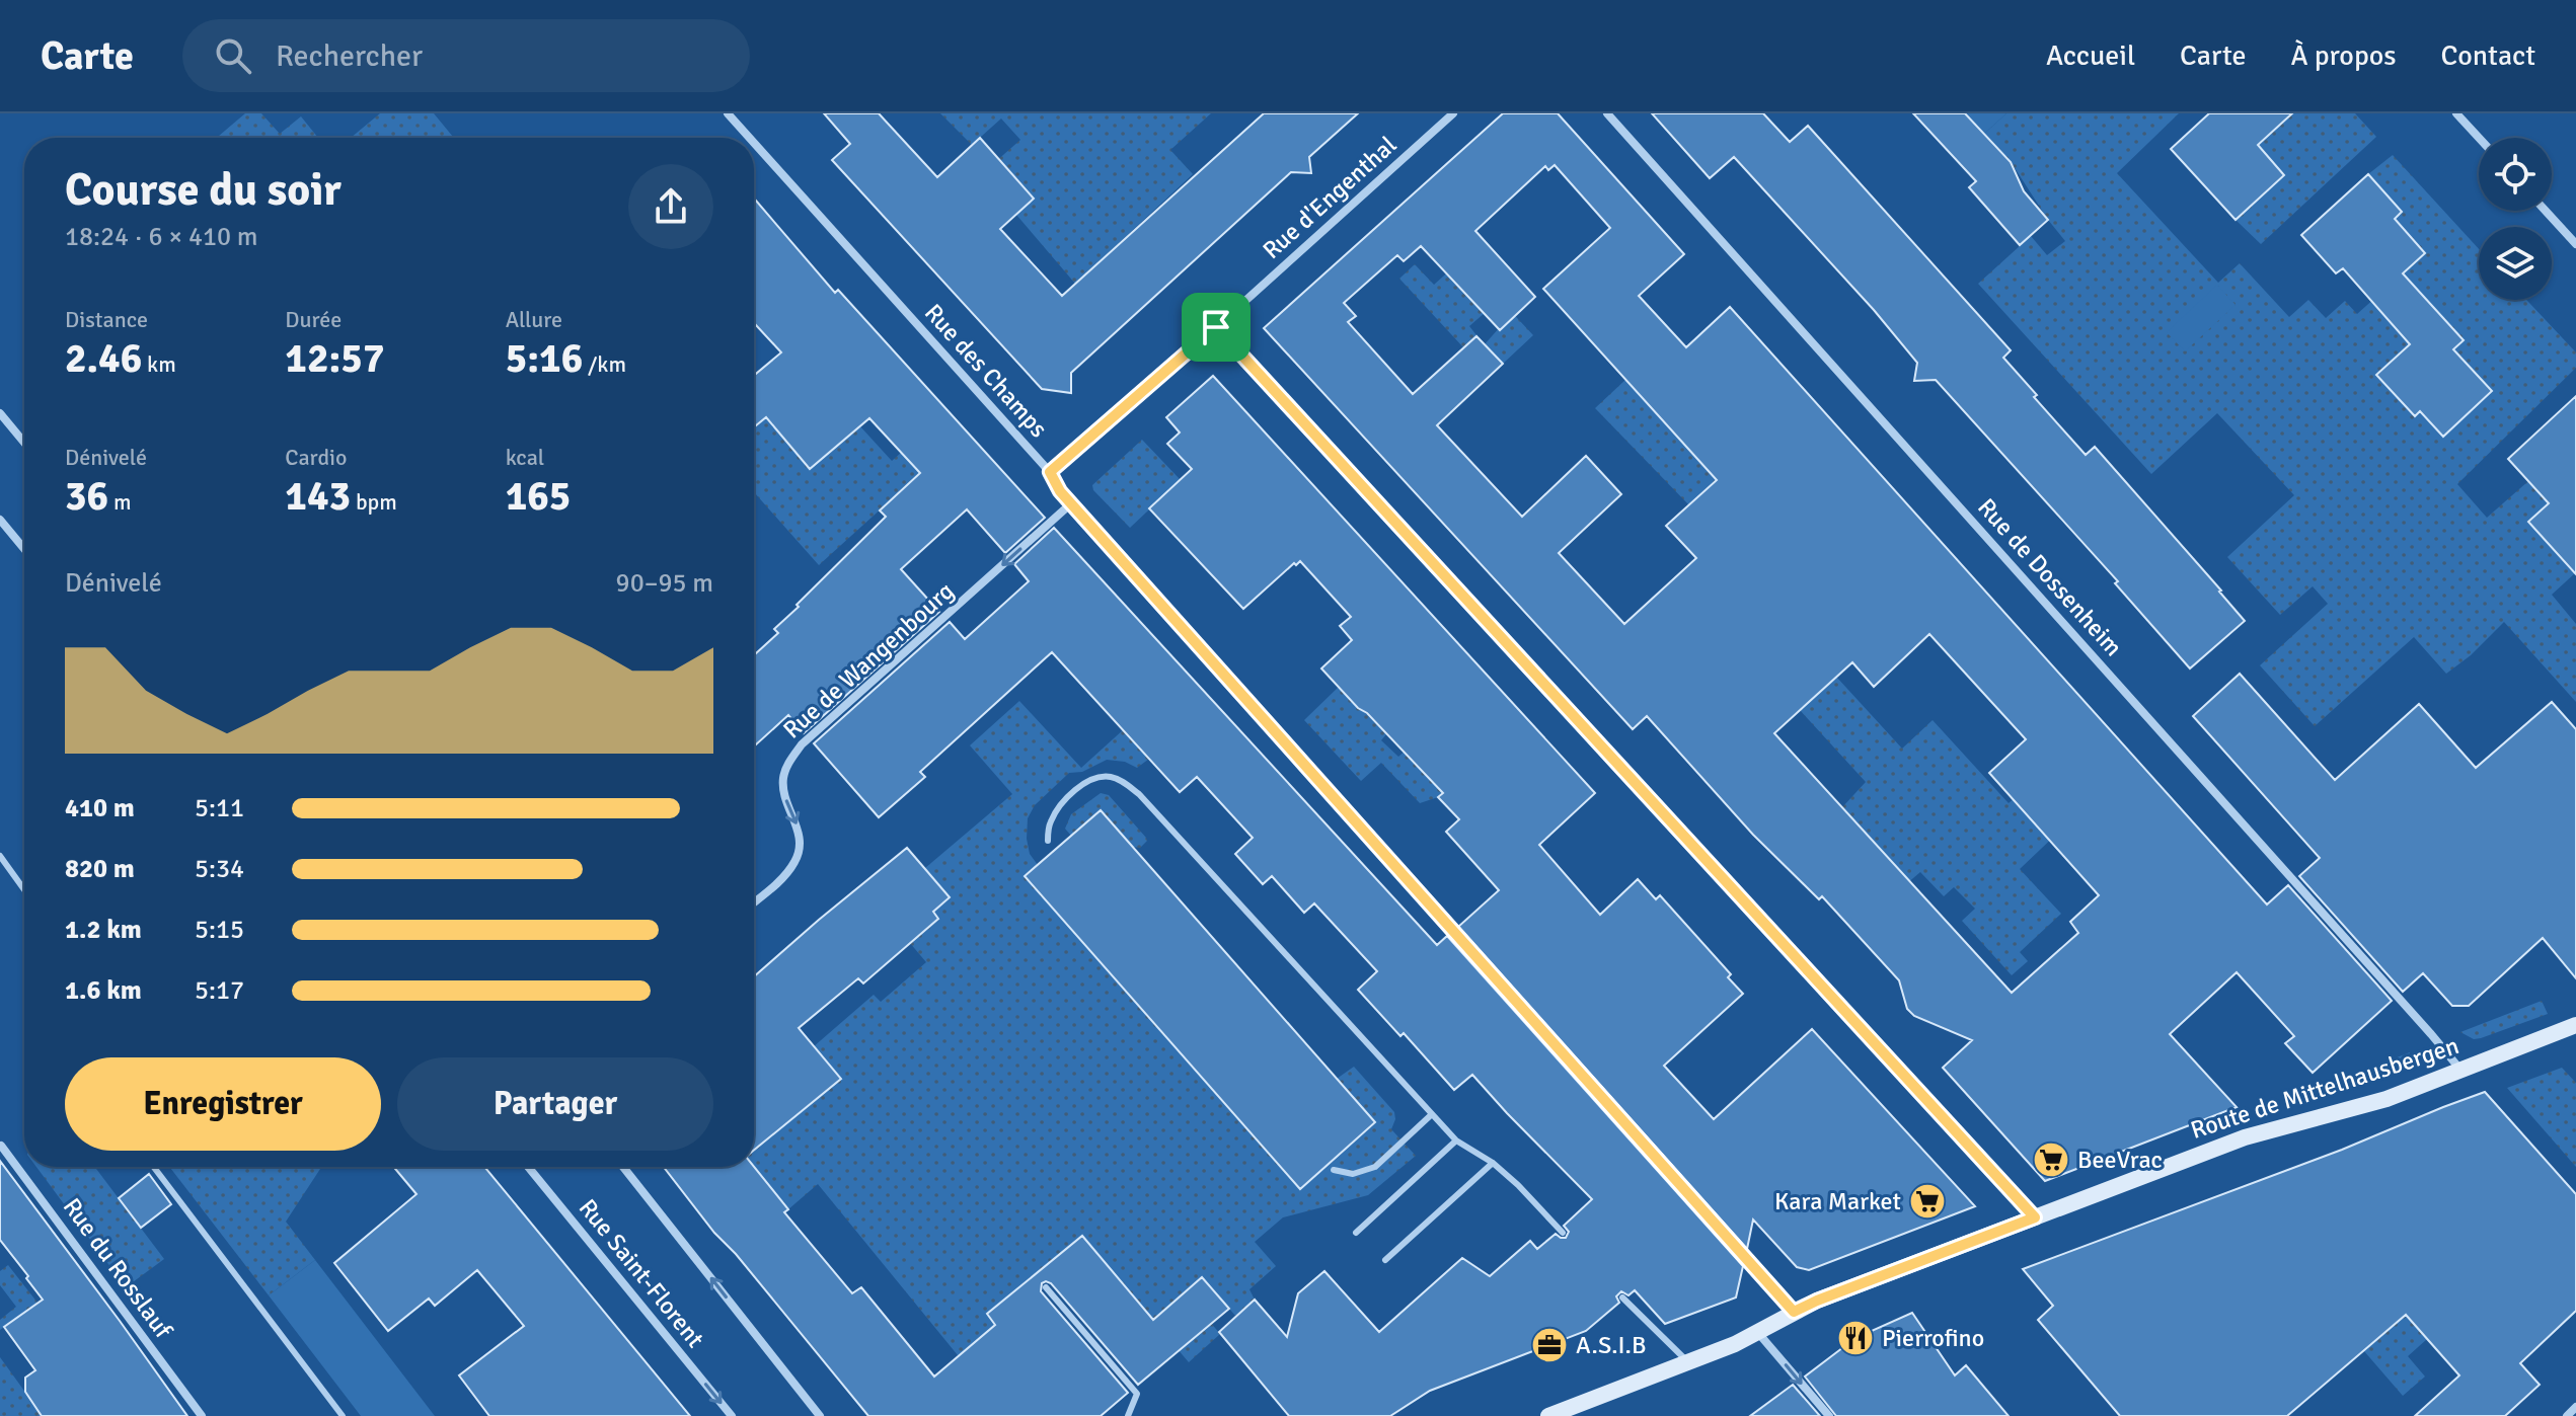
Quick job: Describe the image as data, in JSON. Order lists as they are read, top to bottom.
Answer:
{
  "streets": {
    "street": [
      "Rue d'Engenthal",
      "Rue des Champs",
      "Rue de Dossenheim",
      "Rue de Wangenbourg",
      "Route de Mittelhausbergen",
      "Rue du Rosslauf",
      "Rue Saint-Florent"
    ]
  },
  "crossings": [
    ["Rue d'Engenthal", "Rue des Champs"],
    ["Rue des Champs", "Rue de Wangenbourg"],
    ["Rue des Champs", "Route de Mittelhausbergen"],
    ["Rue de Dossenheim", "Route de Mittelhausbergen"]
  ],
  "one_way": ["Rue de Wangenbourg"],
  "places": {
    "supermarket": ["BeeVrac", "Kara Market"],
    "restaurant": ["Pierrofino"],
    "office": ["A.S.I.B"]
  },
  "page": {
    "header": "Carte",
    "search": "Rechercher",
    "nav": [
      "Accueil",
      "Carte",
      "À propos",
      "Contact"
    ],
    "heading": ["Course du soir", "18:24 · 6 × 410 m"],
    "stats": [
      ["Distance", "2.46 km"],
      ["Durée", "12:57"],
      ["Allure", "5:16 /km"],
      ["Dénivelé", "36 m"],
      ["Cardio", "143 bpm"],
      ["kcal", "165"]
    ],
    "chart": ["Dénivelé", "90–95 m"],
    "list": [
      {
        "name": "410 m",
        "note": "5:11"
      },
      {
        "name": "820 m",
        "note": "5:34"
      },
      {
        "name": "1.2 km",
        "note": "5:15"
      },
      {
        "name": "1.6 km",
        "note": "5:17"
      }
    ],
    "buttons": ["Enregistrer", "Partager"]
  }
}
